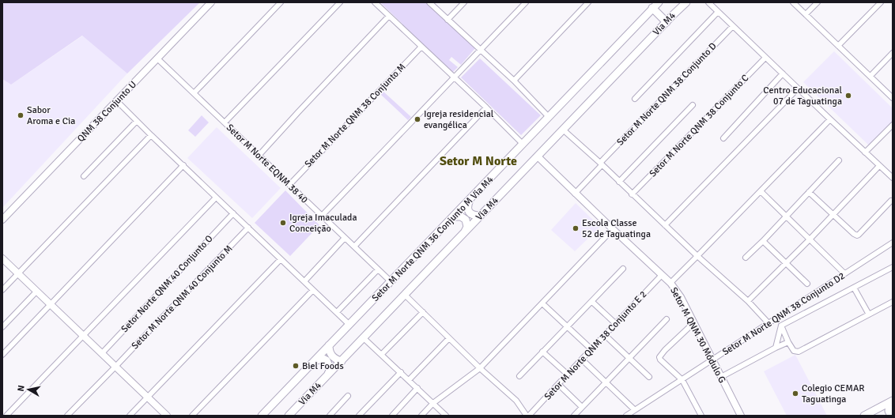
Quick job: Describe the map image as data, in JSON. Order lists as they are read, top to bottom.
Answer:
{
  "streets": {
    "main road": ["Via M4", "Setor M Norte QNM 36 Conjunto M Via M4"],
    "street": [
      "Setor M Norte QNM 38 Conjunto D",
      "QNM 38 Conjunto U",
      "Setor M Norte QNM 38 Conjunto M",
      "Setor M Norte QNM 38 Conjunto C",
      "Setor M Norte EQNM 38 40",
      "Setor Norte QNM 40 Conjunto O",
      "Setor M Norte QNM 40 Conjunto M",
      "Setor M Norte QNM 38 Conjunto D2",
      "Setor M QNM 30 Módulo G",
      "Setor M Norte QNM 38 Conjunto E 2"
    ]
  },
  "crossings": [
    ["Via M4", "Setor M Norte QNM 36 Conjunto M Via M4"],
    ["Via M4", "Setor M QNM 30 Módulo G"],
    ["Setor M Norte QNM 38 Conjunto D", "Setor M QNM 30 Módulo G"],
    ["QNM 38 Conjunto U", "Setor M Norte EQNM 38 40"],
    ["Setor M Norte QNM 38 Conjunto M", "Setor M Norte EQNM 38 40"],
    ["Setor M Norte EQNM 38 40", "Setor M Norte QNM 36 Conjunto M Via M4"],
    ["Setor M Norte QNM 38 Conjunto D2", "Setor M QNM 30 Módulo G"],
    ["Setor M QNM 30 Módulo G", "Setor M Norte QNM 38 Conjunto E 2"]
  ],
  "districts": ["Setor M Norte"],
  "places": [
    "Centro Educacional 07 de Taguatinga",
    "Sabor Aroma e Cia",
    "Igreja residencial evangélica",
    "Igreja Imaculada Conceição",
    "Escola Classe 52 de Taguatinga",
    "Biel Foods",
    "Colegio CEMAR Taguatinga"
  ],
  "north": "left"
}
